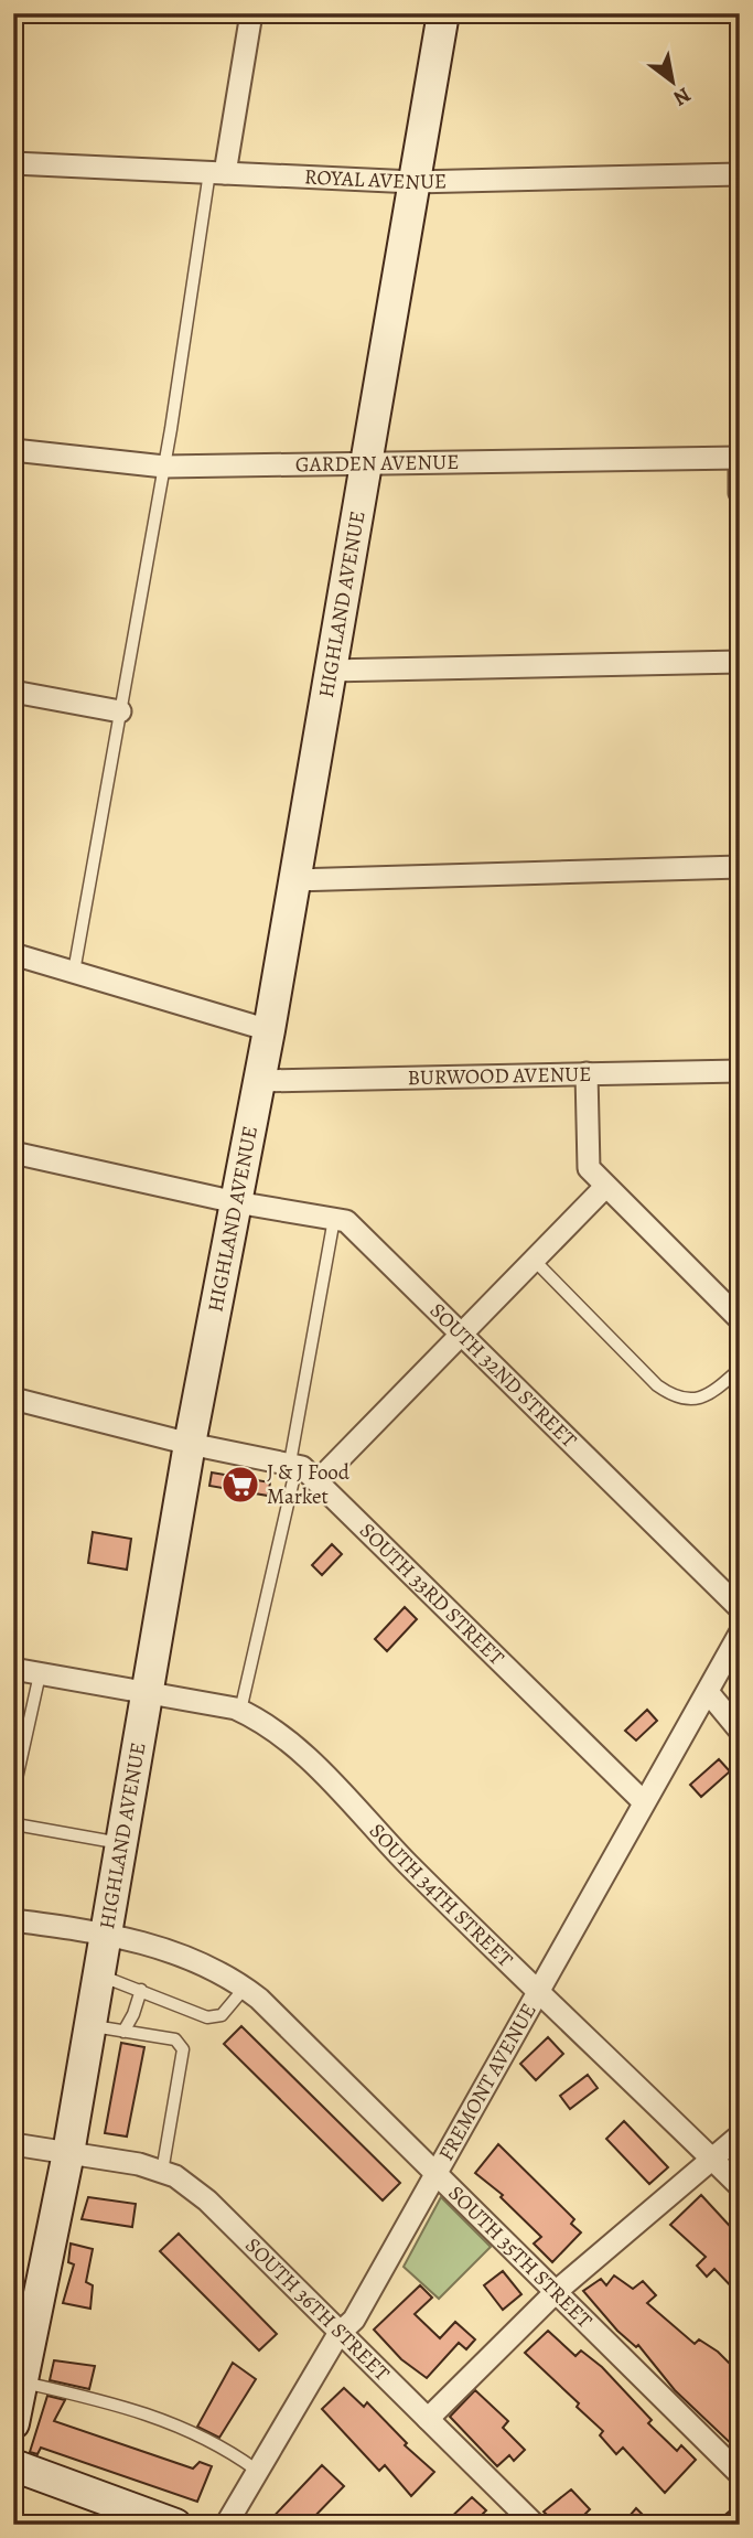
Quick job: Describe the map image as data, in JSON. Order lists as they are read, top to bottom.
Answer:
{
  "streets": {
    "street": [
      "ROYAL AVENUE",
      "GARDEN AVENUE",
      "HIGHLAND AVENUE",
      "BURWOOD AVENUE",
      "SOUTH 32ND STREET",
      "SOUTH 33RD STREET",
      "SOUTH 34TH STREET",
      "FREMONT AVENUE",
      "SOUTH 35TH STREET",
      "SOUTH 36TH STREET"
    ]
  },
  "crossings": [
    ["ROYAL AVENUE", "HIGHLAND AVENUE"],
    ["GARDEN AVENUE", "HIGHLAND AVENUE"],
    ["HIGHLAND AVENUE", "BURWOOD AVENUE"],
    ["HIGHLAND AVENUE", "SOUTH 32ND STREET"],
    ["HIGHLAND AVENUE", "SOUTH 33RD STREET"],
    ["HIGHLAND AVENUE", "SOUTH 34TH STREET"],
    ["HIGHLAND AVENUE", "SOUTH 35TH STREET"],
    ["HIGHLAND AVENUE", "SOUTH 36TH STREET"],
    ["SOUTH 33RD STREET", "FREMONT AVENUE"],
    ["SOUTH 34TH STREET", "FREMONT AVENUE"],
    ["FREMONT AVENUE", "SOUTH 35TH STREET"],
    ["FREMONT AVENUE", "SOUTH 36TH STREET"]
  ],
  "places": {
    "supermarket": ["J & J Food Market"]
  },
  "north": "bottom right"
}
